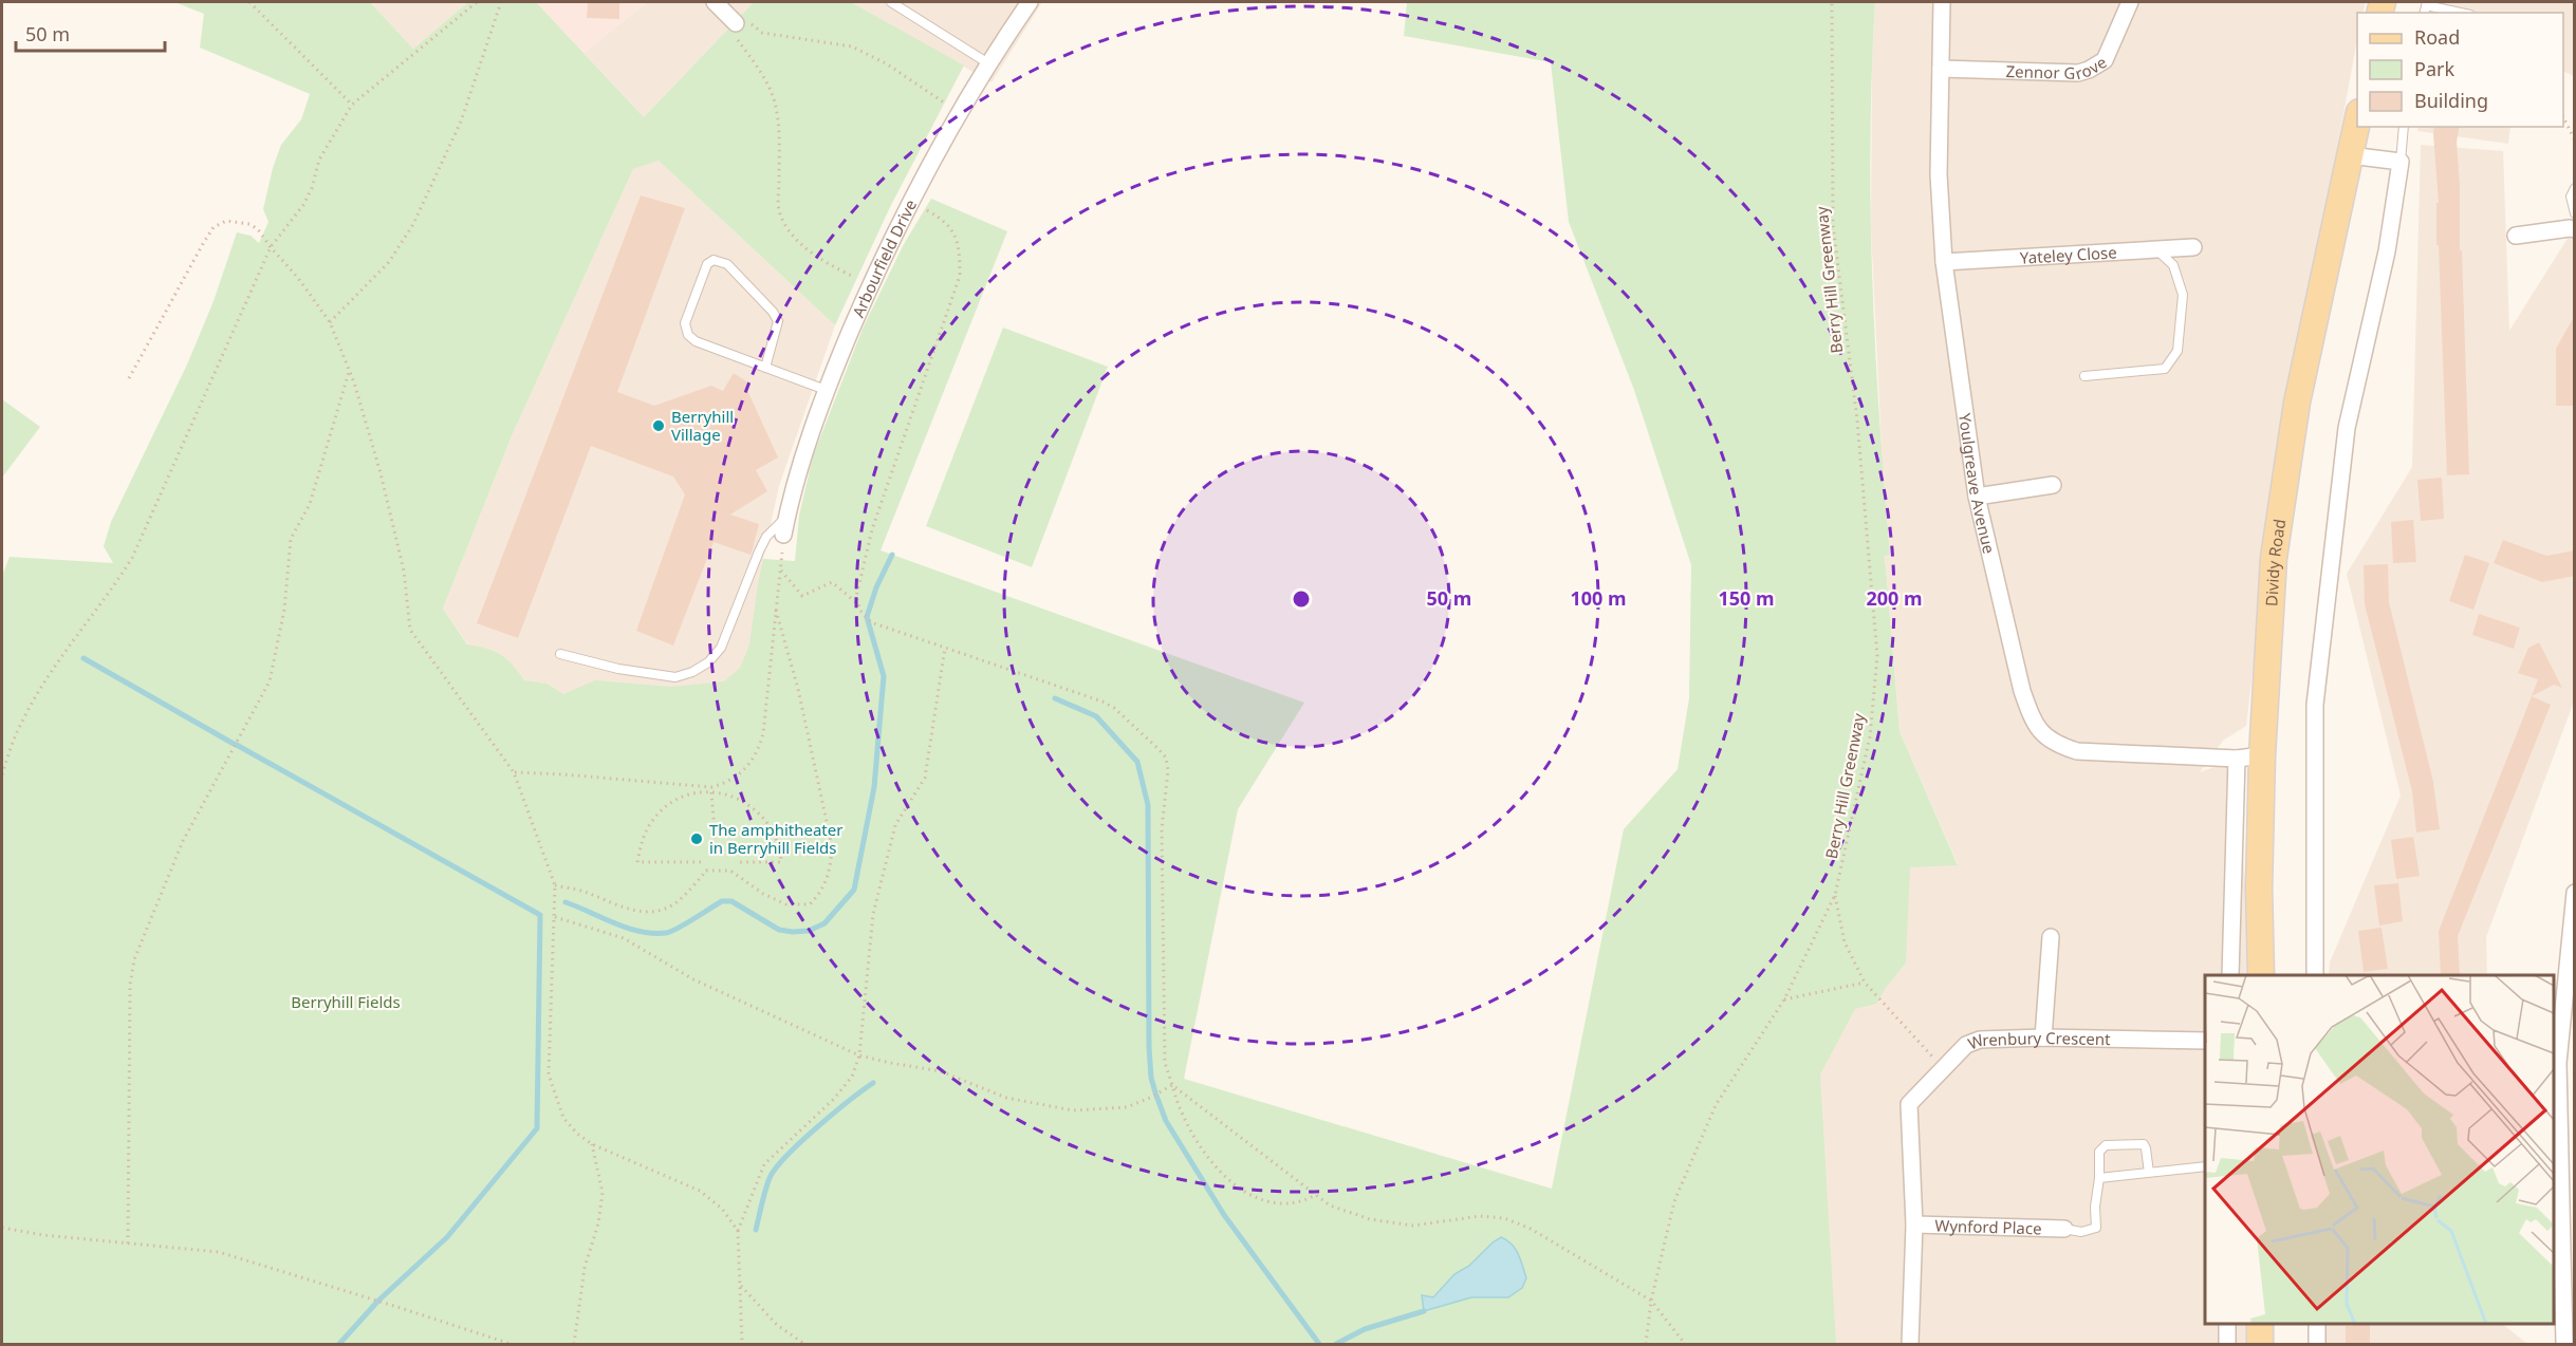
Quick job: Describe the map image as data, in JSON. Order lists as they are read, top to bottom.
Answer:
{
  "streets": {
    "main road": ["Dividy Road"],
    "street": [
      "Zennor Grove",
      "Yateley Close",
      "Arbourfield Drive",
      "Youlgreave Avenue",
      "Wrenbury Crescent",
      "Wynford Place"
    ],
    "path": ["Berry Hill Greenway"]
  },
  "crossings": [
    ["Zennor Grove", "Youlgreave Avenue"],
    ["Yateley Close", "Youlgreave Avenue"],
    ["Youlgreave Avenue", "Dividy Road"],
    ["Wrenbury Crescent", "Wynford Place"]
  ],
  "parks": ["Berryhill Fields"],
  "places": ["Berryhill Village", "The amphitheater in Berryhill Fields"],
  "legend": ["Road", "Park", "Building"],
  "scale_bar": "50 m",
  "rings": [
    "50 m",
    "100 m",
    "150 m",
    "200 m"
  ]
}
